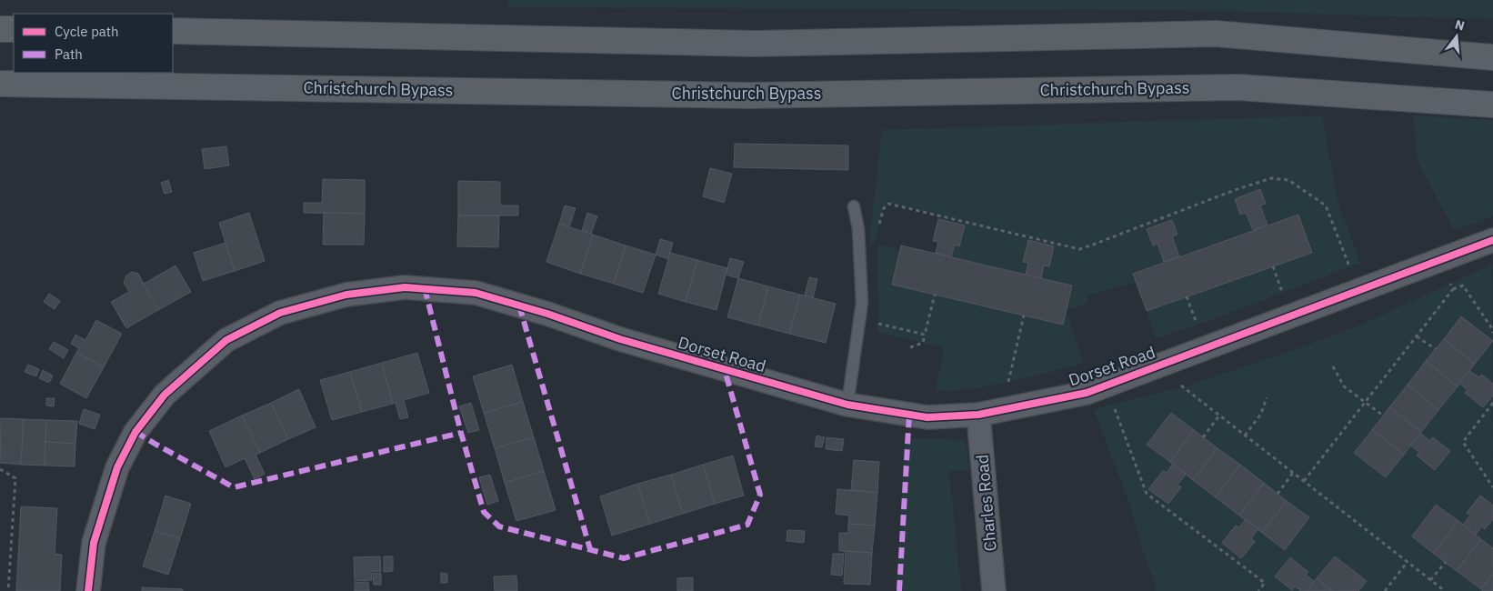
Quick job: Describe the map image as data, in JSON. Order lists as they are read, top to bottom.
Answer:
{
  "streets": {
    "main road": ["Christchurch Bypass"],
    "street": ["Dorset Road", "Charles Road"]
  },
  "crossings": [
    ["Dorset Road", "Charles Road"]
  ],
  "legend": ["Cycle path", "Path"],
  "north": "top"
}
